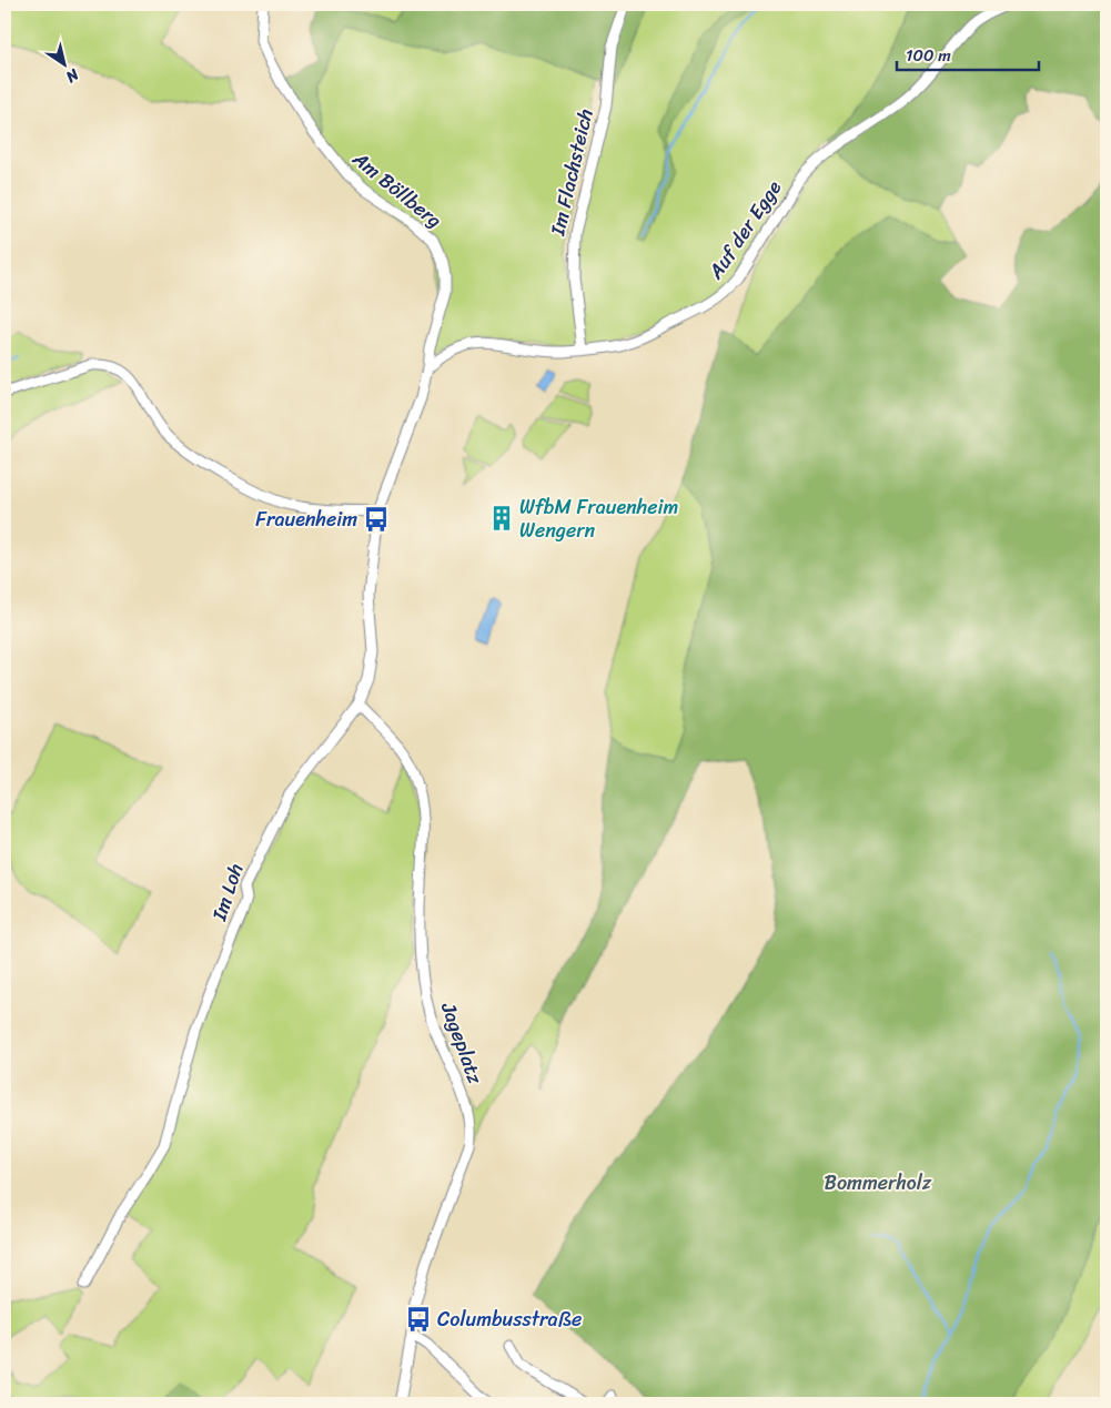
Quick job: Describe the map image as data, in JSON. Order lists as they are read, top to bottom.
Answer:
{
  "streets": {
    "street": [
      "Im Flachsteich",
      "Am Böllberg",
      "Auf der Egge",
      "Im Loh",
      "Jageplatz"
    ]
  },
  "crossings": [
    ["Im Flachsteich", "Auf der Egge"],
    ["Am Böllberg", "Auf der Egge"],
    ["Am Böllberg", "Im Loh"],
    ["Im Loh", "Jageplatz"]
  ],
  "parks": ["Bommerholz"],
  "places": {
    "building": ["WfbM Frauenheim Wengern"],
    "bus stop": ["Frauenheim", "Columbusstraße"]
  },
  "scale_bar": "100 m",
  "north": "bottom right"
}
